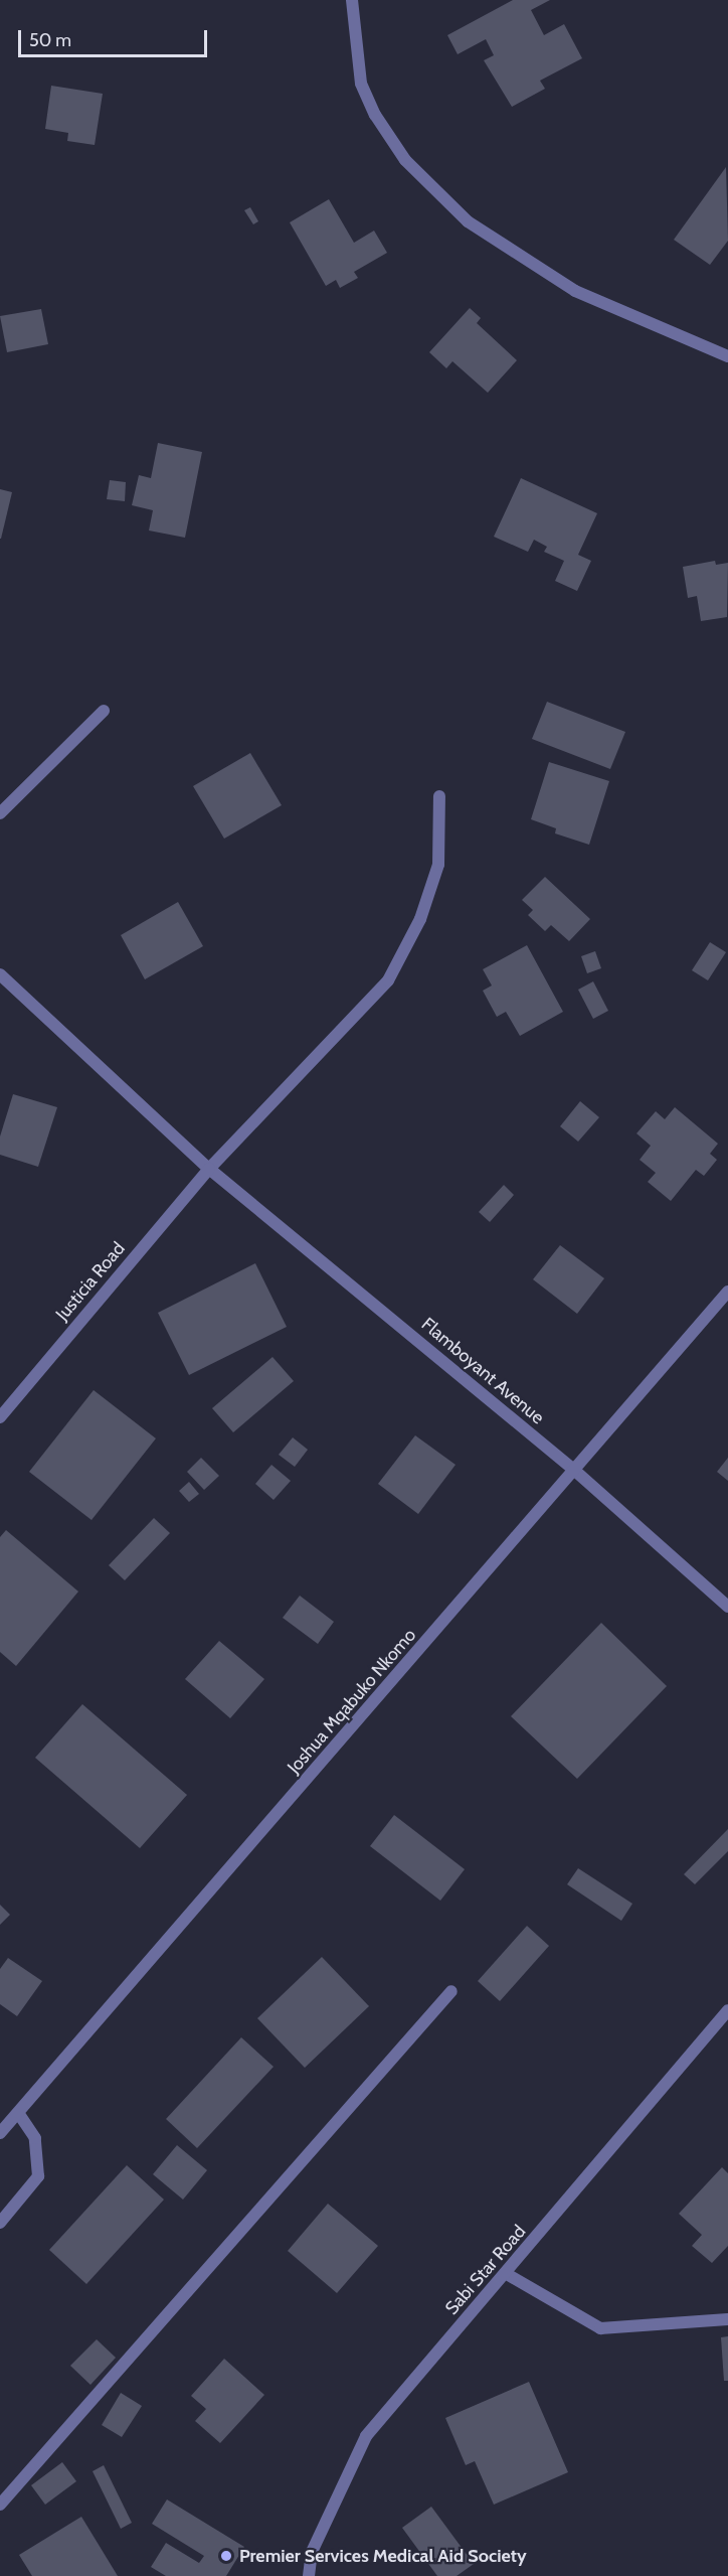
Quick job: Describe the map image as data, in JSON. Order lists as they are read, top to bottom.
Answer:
{
  "streets": {
    "street": [
      "Justicia Road",
      "Flamboyant Avenue",
      "Joshua Mqabuko Nkomo",
      "Sabi Star Road"
    ]
  },
  "crossings": [
    ["Justicia Road", "Flamboyant Avenue"],
    ["Flamboyant Avenue", "Joshua Mqabuko Nkomo"]
  ],
  "places": ["Premier Services Medical Aid Society"],
  "scale_bar": "50 m"
}
